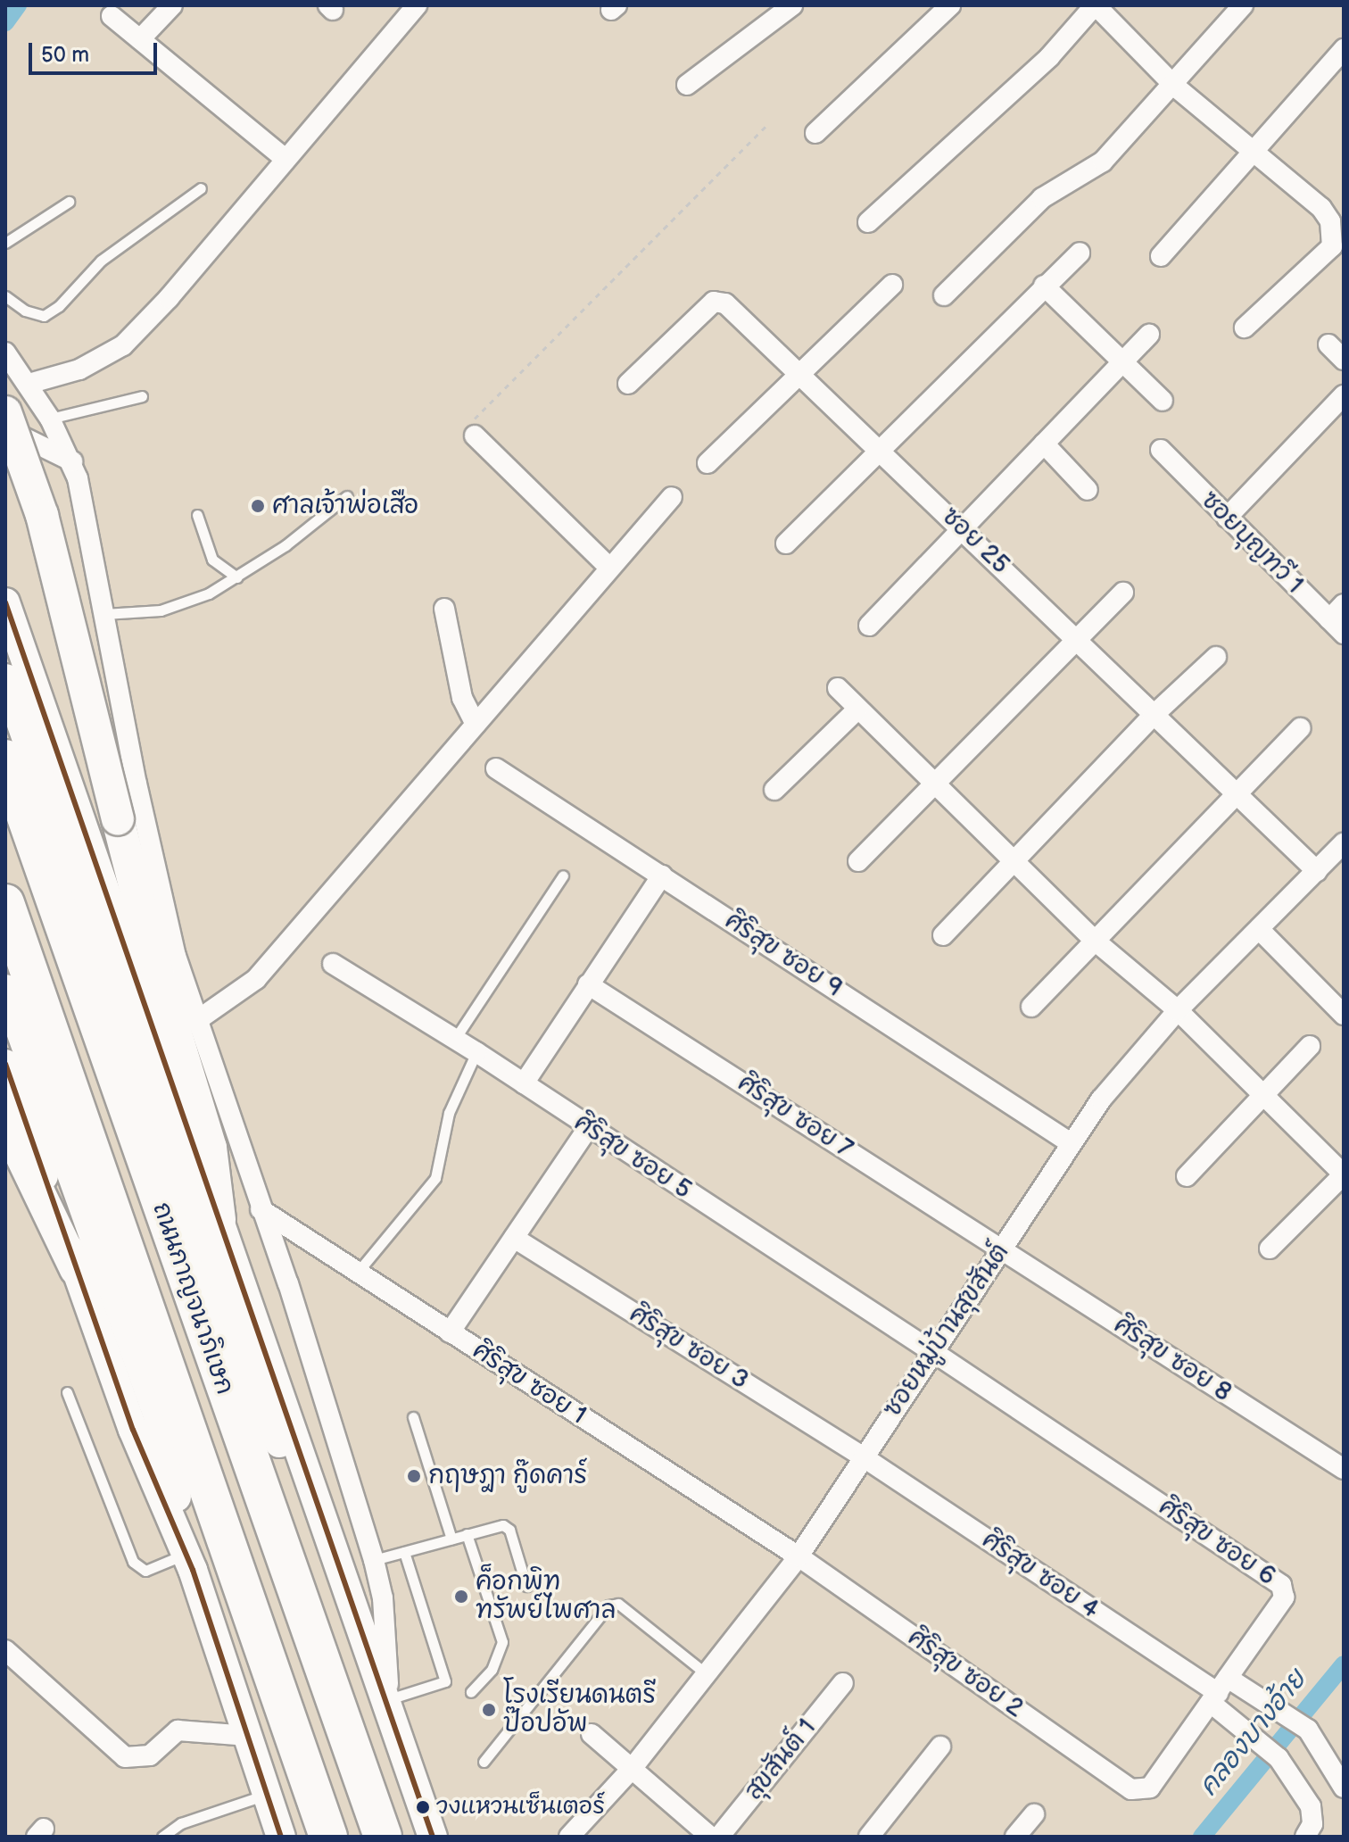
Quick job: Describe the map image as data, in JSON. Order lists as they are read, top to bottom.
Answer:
{
  "streets": {
    "highway": ["ถนนกาญจนาภิเษก"],
    "street": [
      "ซอย 25",
      "ซอยบุญทวี 1",
      "ศิริสุข ซอย 9",
      "ศิริสุข ซอย 7",
      "ศิริสุข ซอย 5",
      "ซอยหมู่บ้านสุขสันต์",
      "ศิริสุข ซอย 3",
      "ศิริสุข ซอย 8",
      "ศิริสุข ซอย 1",
      "ศิริสุข ซอย 6",
      "ศิริสุข ซอย 4",
      "ศิริสุข ซอย 2",
      "สุขสันต์ 1"
    ]
  },
  "crossings": [
    ["ซอย 25", "ซอยหมู่บ้านสุขสันต์"],
    ["ศิริสุข ซอย 9", "ซอยหมู่บ้านสุขสันต์"],
    ["ศิริสุข ซอย 7", "ซอยหมู่บ้านสุขสันต์"],
    ["ศิริสุข ซอย 7", "ศิริสุข ซอย 8"],
    ["ศิริสุข ซอย 5", "ซอยหมู่บ้านสุขสันต์"],
    ["ศิริสุข ซอย 5", "ศิริสุข ซอย 6"],
    ["ซอยหมู่บ้านสุขสันต์", "ศิริสุข ซอย 3"],
    ["ซอยหมู่บ้านสุขสันต์", "ศิริสุข ซอย 8"],
    ["ซอยหมู่บ้านสุขสันต์", "ศิริสุข ซอย 1"],
    ["ซอยหมู่บ้านสุขสันต์", "ศิริสุข ซอย 6"],
    ["ซอยหมู่บ้านสุขสันต์", "ศิริสุข ซอย 4"],
    ["ซอยหมู่บ้านสุขสันต์", "ศิริสุข ซอย 2"],
    ["ศิริสุข ซอย 3", "ศิริสุข ซอย 4"],
    ["ศิริสุข ซอย 1", "ศิริสุข ซอย 2"],
    ["ศิริสุข ซอย 6", "ศิริสุข ซอย 4"],
    ["ศิริสุข ซอย 6", "ศิริสุข ซอย 2"]
  ],
  "water": ["คลองบางอ้าย"],
  "places": [
    "ศาลเจ้าพ่อเสือ",
    "กฤษฎา กู๊ดคาร์",
    "ค็อกพิท ทรัพย์ไพศาล",
    "โรงเรียนดนตรี ป๊อปอัพ",
    "วงแหวนเซ็นเตอร์"
  ],
  "scale_bar": "50 m"
}
